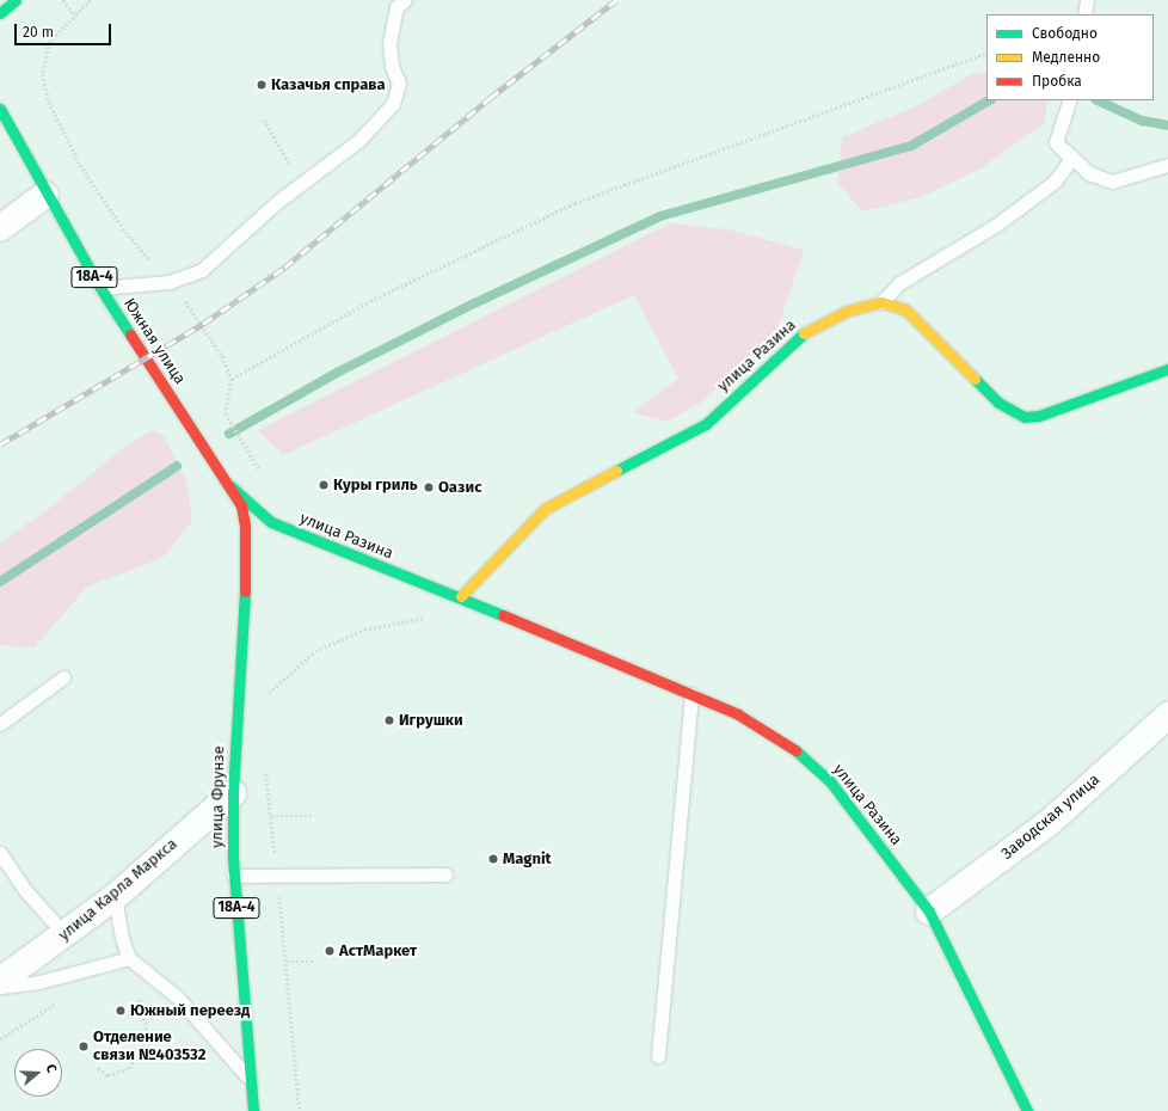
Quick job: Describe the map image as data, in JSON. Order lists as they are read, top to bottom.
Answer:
{
  "streets": {
    "street": [
      "18А-4",
      "Южная улица",
      "улица Разина",
      "улица Фрунзе",
      "Заводская улица",
      "улица Карла Маркса"
    ]
  },
  "crossings": [
    ["Южная улица", "улица Разина"],
    ["Южная улица", "улица Фрунзе"],
    ["улица Разина", "улица Фрунзе"],
    ["улица Разина", "Заводская улица"],
    ["улица Фрунзе", "улица Карла Маркса"]
  ],
  "places": [
    "Казачья справа",
    "Куры гриль",
    "Оазис",
    "Игрушки",
    "Magnit",
    "АстМаркет",
    "Южный переезд",
    "Отделение связи №403532"
  ],
  "legend": ["Свободно", "Медленно", "Пробка"],
  "scale_bar": "20 m",
  "north": "right"
}
